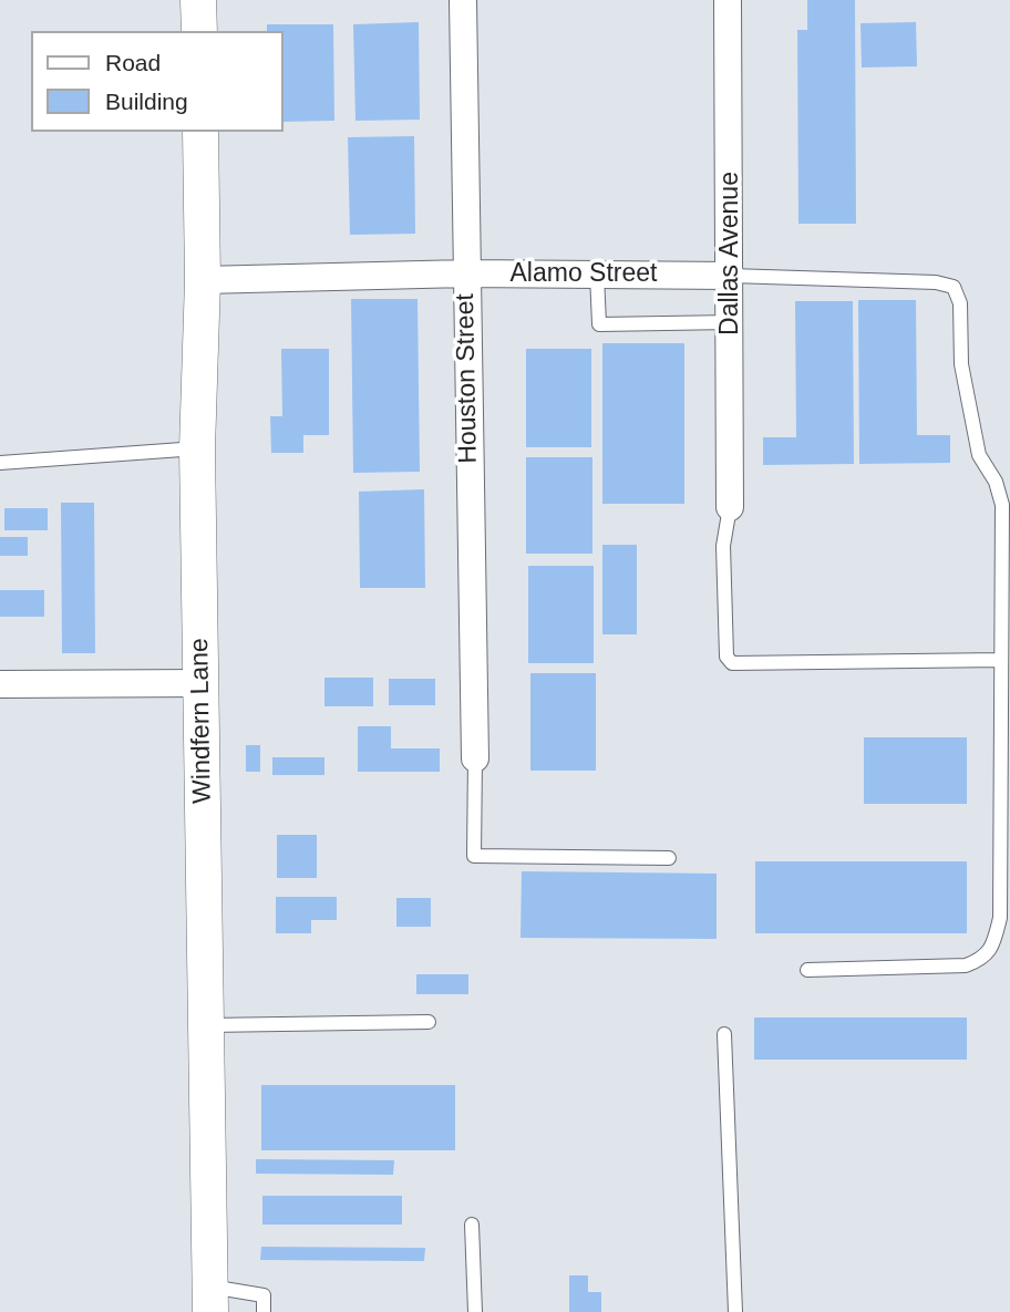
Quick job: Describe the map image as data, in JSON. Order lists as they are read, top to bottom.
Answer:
{
  "streets": {
    "street": [
      "Dallas Avenue",
      "Alamo Street",
      "Houston Street",
      "Windfern Lane"
    ]
  },
  "crossings": [
    ["Dallas Avenue", "Alamo Street"],
    ["Alamo Street", "Houston Street"],
    ["Alamo Street", "Windfern Lane"]
  ],
  "legend": ["Road", "Building"]
}
